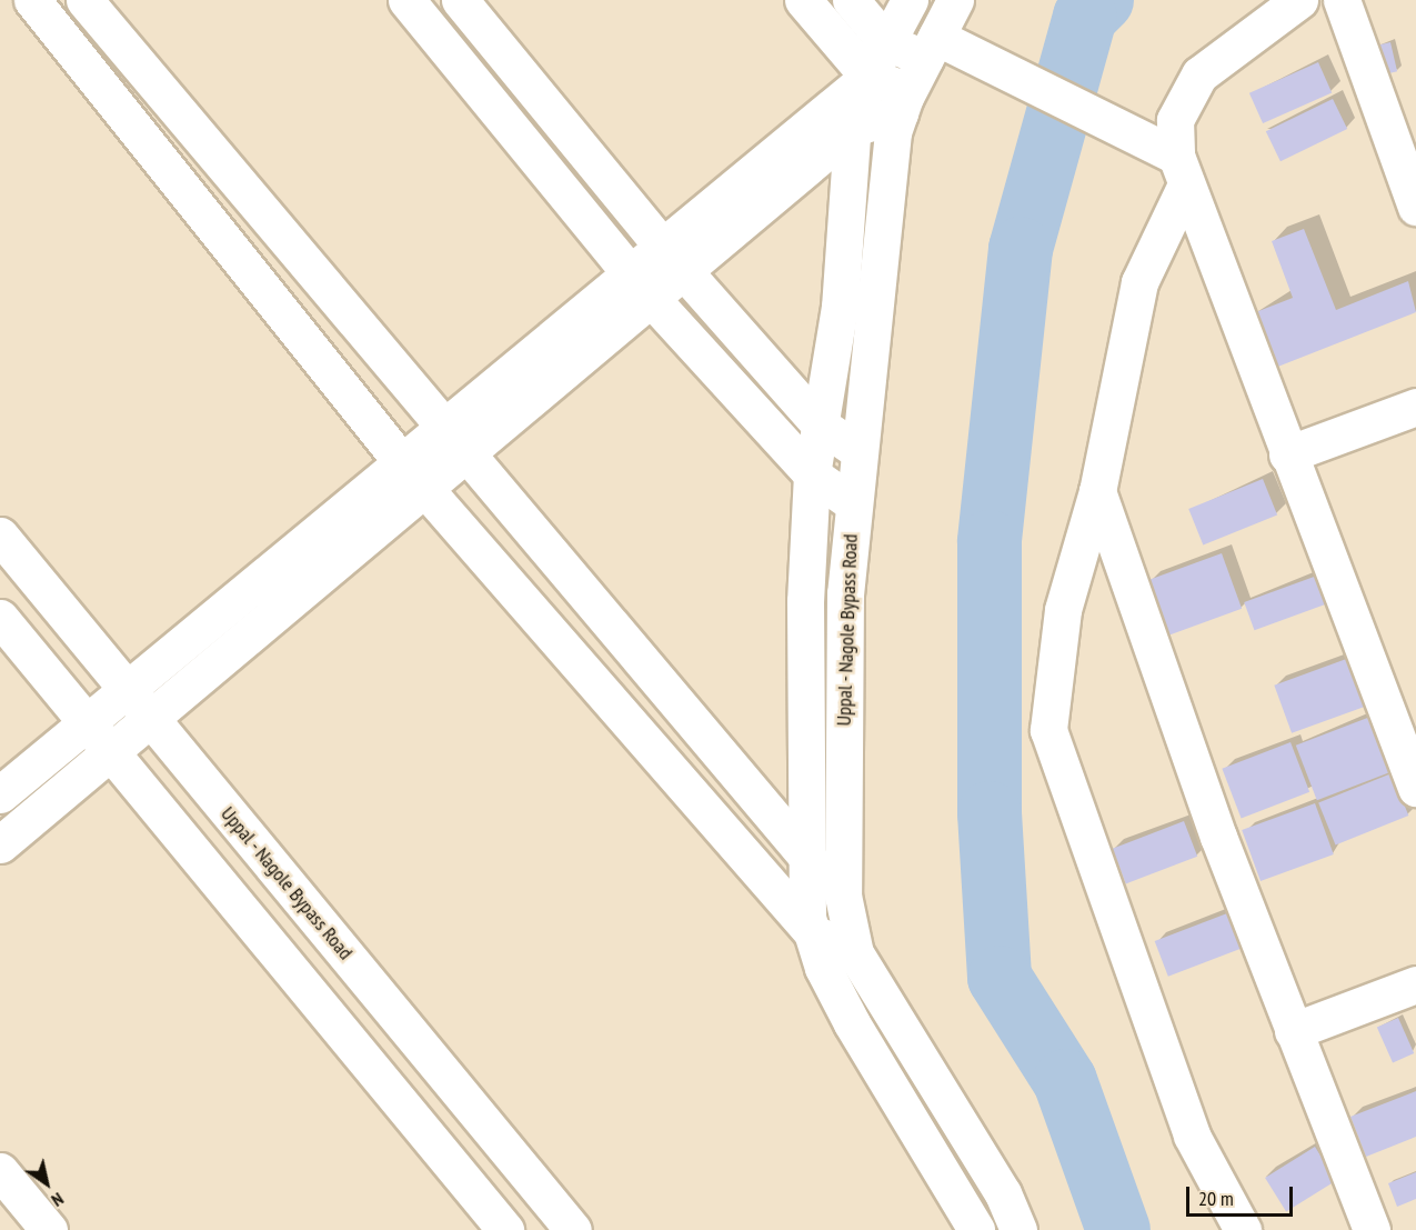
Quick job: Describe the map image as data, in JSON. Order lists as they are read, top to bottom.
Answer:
{
  "streets": {
    "street": ["Uppal - Nagole Bypass Road"]
  },
  "scale_bar": "20 m",
  "north": "bottom right"
}
